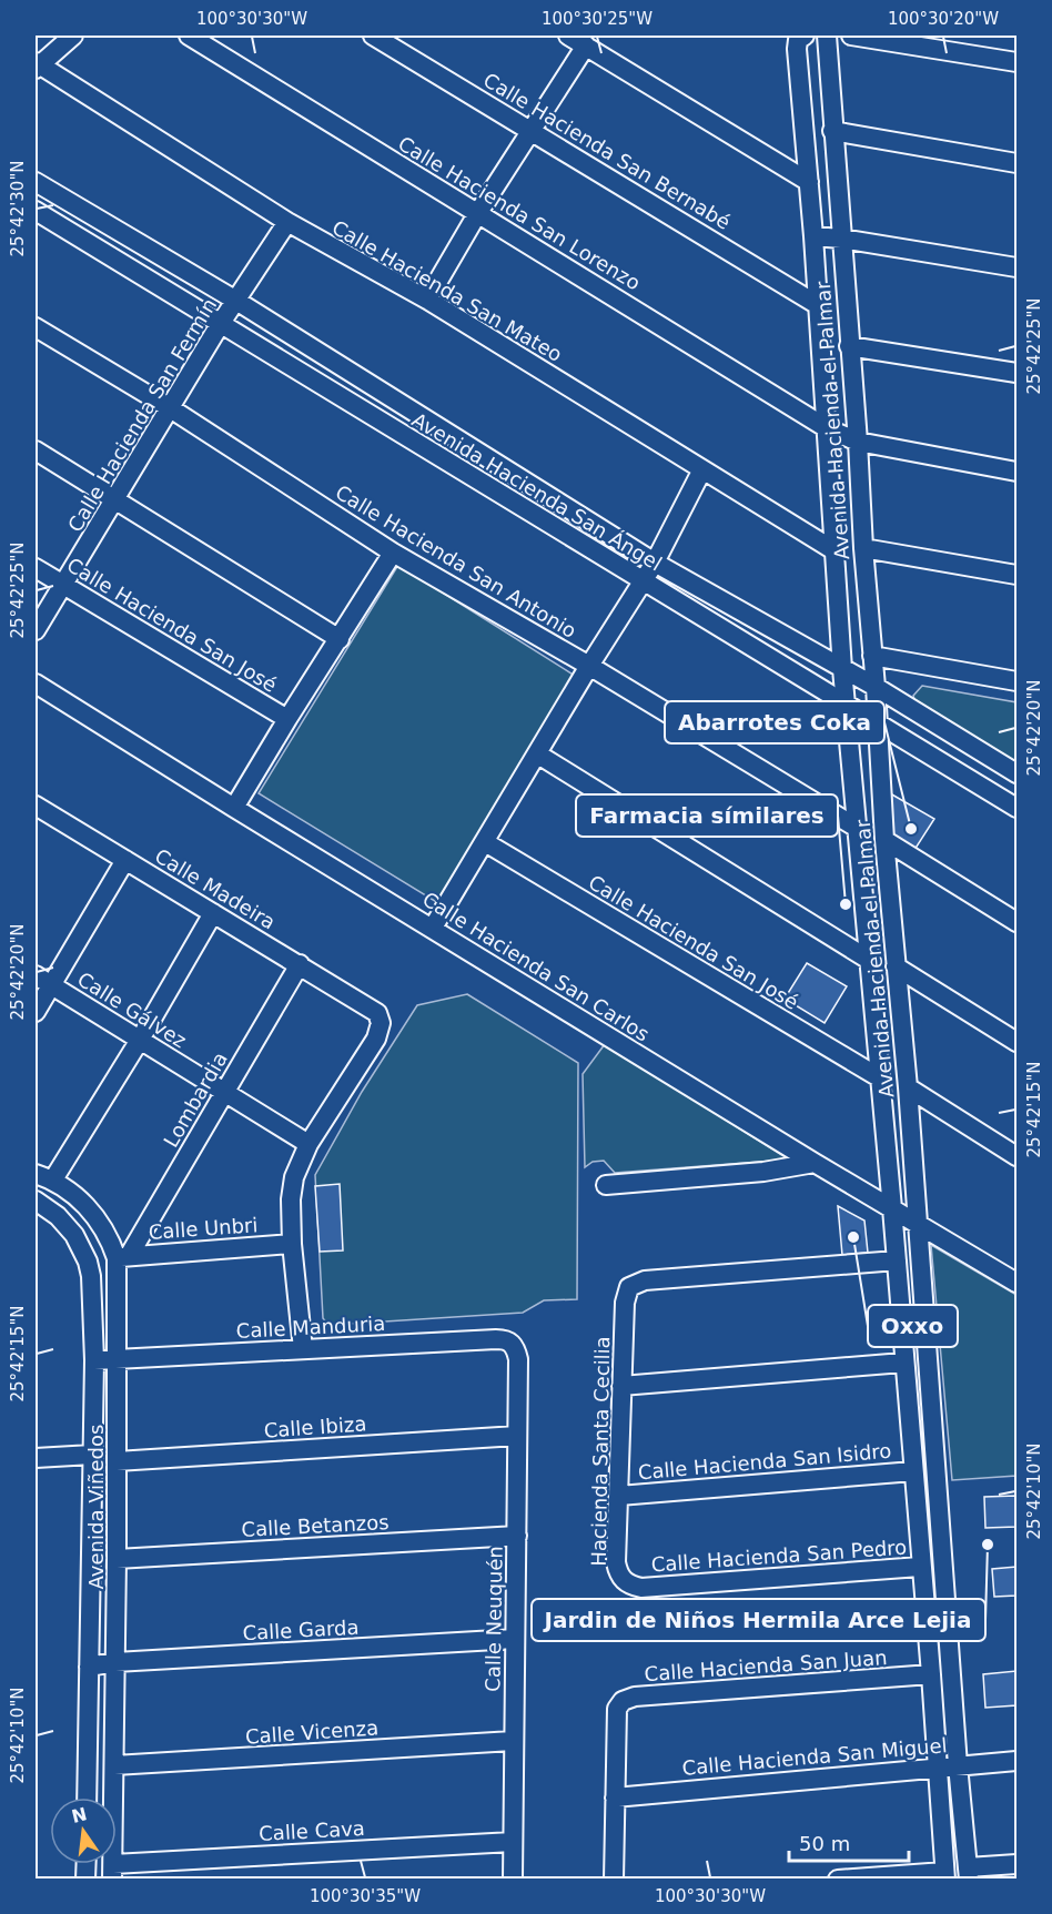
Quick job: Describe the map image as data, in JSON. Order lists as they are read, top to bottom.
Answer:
{
  "streets": {
    "street": [
      "Calle Hacienda San Bernabé",
      "Calle Hacienda San Lorenzo",
      "Calle Hacienda San Mateo",
      "Calle Hacienda San Fermín",
      "Avenida Hacienda el Palmar",
      "Avenida Hacienda San Ángel",
      "Calle Hacienda San Antonio",
      "Calle Hacienda San José",
      "Calle Madeira",
      "Calle Hacienda San Carlos",
      "Calle Gálvez",
      "Lombardia",
      "Calle Unbri",
      "Calle Manduria",
      "Calle Ibiza",
      "Hacienda Santa Cecilia",
      "Calle Hacienda San Isidro",
      "Avenida Viñedos",
      "Calle Betanzos",
      "Calle Hacienda San Pedro",
      "Calle Neuquén",
      "Calle Garda",
      "Calle Hacienda San Juan",
      "Calle Vicenza",
      "Calle Hacienda San Miguel",
      "Calle Cava"
    ]
  },
  "crossings": [
    ["Calle Hacienda San Bernabé", "Avenida Hacienda el Palmar"],
    ["Calle Hacienda San Lorenzo", "Avenida Hacienda el Palmar"],
    ["Calle Hacienda San Mateo", "Calle Hacienda San Fermín"],
    ["Calle Hacienda San Mateo", "Avenida Hacienda el Palmar"],
    ["Calle Hacienda San Fermín", "Avenida Hacienda San Ángel"],
    ["Calle Hacienda San Fermín", "Calle Hacienda San Antonio"],
    ["Calle Hacienda San Fermín", "Calle Hacienda San José"],
    ["Avenida Hacienda el Palmar", "Avenida Hacienda San Ángel"],
    ["Avenida Hacienda el Palmar", "Calle Hacienda San Antonio"],
    ["Avenida Hacienda el Palmar", "Calle Hacienda San José"],
    ["Avenida Hacienda el Palmar", "Calle Hacienda San Carlos"],
    ["Avenida Hacienda el Palmar", "Hacienda Santa Cecilia"],
    ["Avenida Hacienda el Palmar", "Calle Hacienda San Isidro"],
    ["Avenida Hacienda el Palmar", "Calle Hacienda San Pedro"],
    ["Avenida Hacienda el Palmar", "Calle Hacienda San Juan"],
    ["Avenida Hacienda el Palmar", "Calle Hacienda San Miguel"],
    ["Calle Madeira", "Calle Gálvez"],
    ["Calle Madeira", "Lombardia"],
    ["Calle Gálvez", "Lombardia"],
    ["Lombardia", "Calle Unbri"],
    ["Lombardia", "Avenida Viñedos"],
    ["Calle Unbri", "Avenida Viñedos"],
    ["Calle Manduria", "Avenida Viñedos"],
    ["Calle Manduria", "Calle Neuquén"],
    ["Calle Ibiza", "Avenida Viñedos"],
    ["Calle Ibiza", "Calle Neuquén"],
    ["Hacienda Santa Cecilia", "Calle Hacienda San Isidro"],
    ["Hacienda Santa Cecilia", "Calle Hacienda San Pedro"],
    ["Avenida Viñedos", "Calle Betanzos"],
    ["Avenida Viñedos", "Calle Garda"],
    ["Avenida Viñedos", "Calle Vicenza"],
    ["Avenida Viñedos", "Calle Cava"],
    ["Calle Betanzos", "Calle Neuquén"],
    ["Calle Neuquén", "Calle Garda"],
    ["Calle Neuquén", "Calle Vicenza"],
    ["Calle Neuquén", "Calle Cava"],
    ["Calle Hacienda San Juan", "Calle Hacienda San Miguel"]
  ],
  "places": [
    "Abarrotes Coka",
    "Farmacia símilares",
    "Oxxo",
    "Jardin de Niños Hermila Arce Lejia"
  ],
  "scale_bar": "50 m",
  "north": "top",
  "coordinates": [
    "100°30'30\"W",
    "100°30'25\"W",
    "100°30'20\"W",
    "25°42'30\"N",
    "25°42'25\"N",
    "25°42'20\"N",
    "25°42'15\"N",
    "25°42'10\"N",
    "100°30'35\"W"
  ]
}
